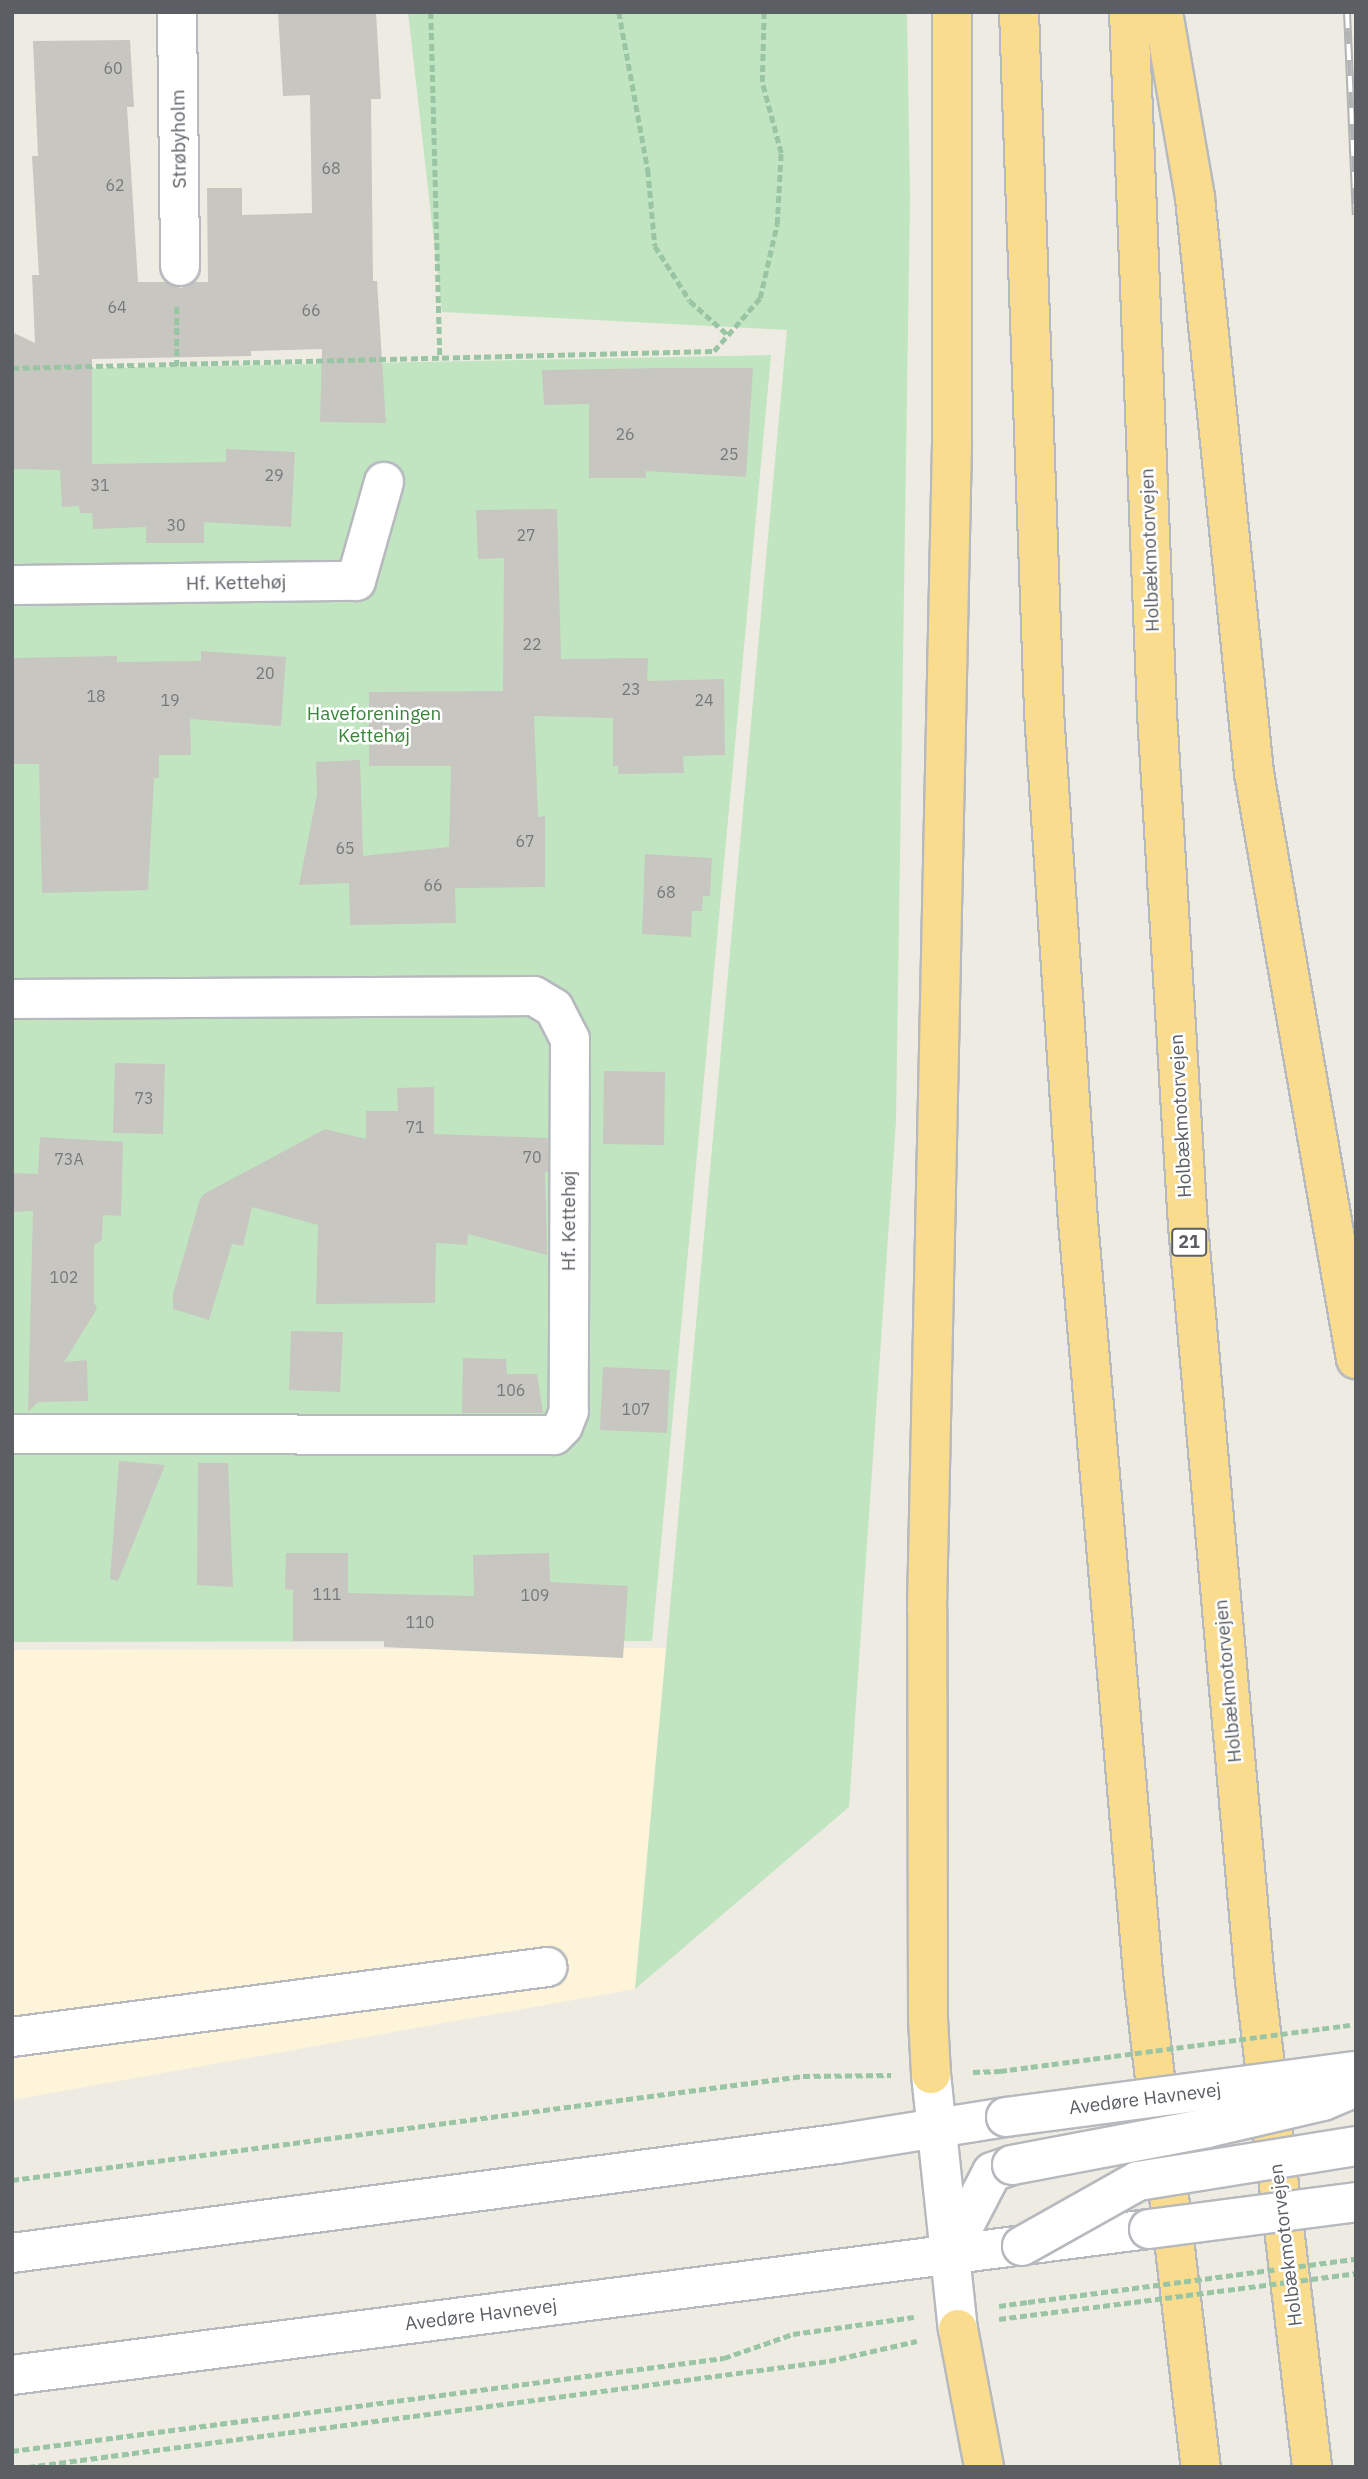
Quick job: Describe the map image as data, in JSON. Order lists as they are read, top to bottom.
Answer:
{
  "streets": {
    "highway": ["Holbækmotorvejen", "21"],
    "street": ["Strøbyholm", "Hf. Kettehøj", "Avedøre Havnevej"]
  },
  "parks": ["Haveforeningen Kettehøj"],
  "house_numbers": [
    "60",
    "68",
    "62",
    "64",
    "66",
    "26",
    "25",
    "29",
    "31",
    "30",
    "27",
    "22",
    "20",
    "23",
    "18",
    "19",
    "24",
    "67",
    "65",
    "66",
    "68",
    "73",
    "71",
    "70",
    "73A",
    "102",
    "106",
    "107",
    "111",
    "109",
    "110"
  ]
}
